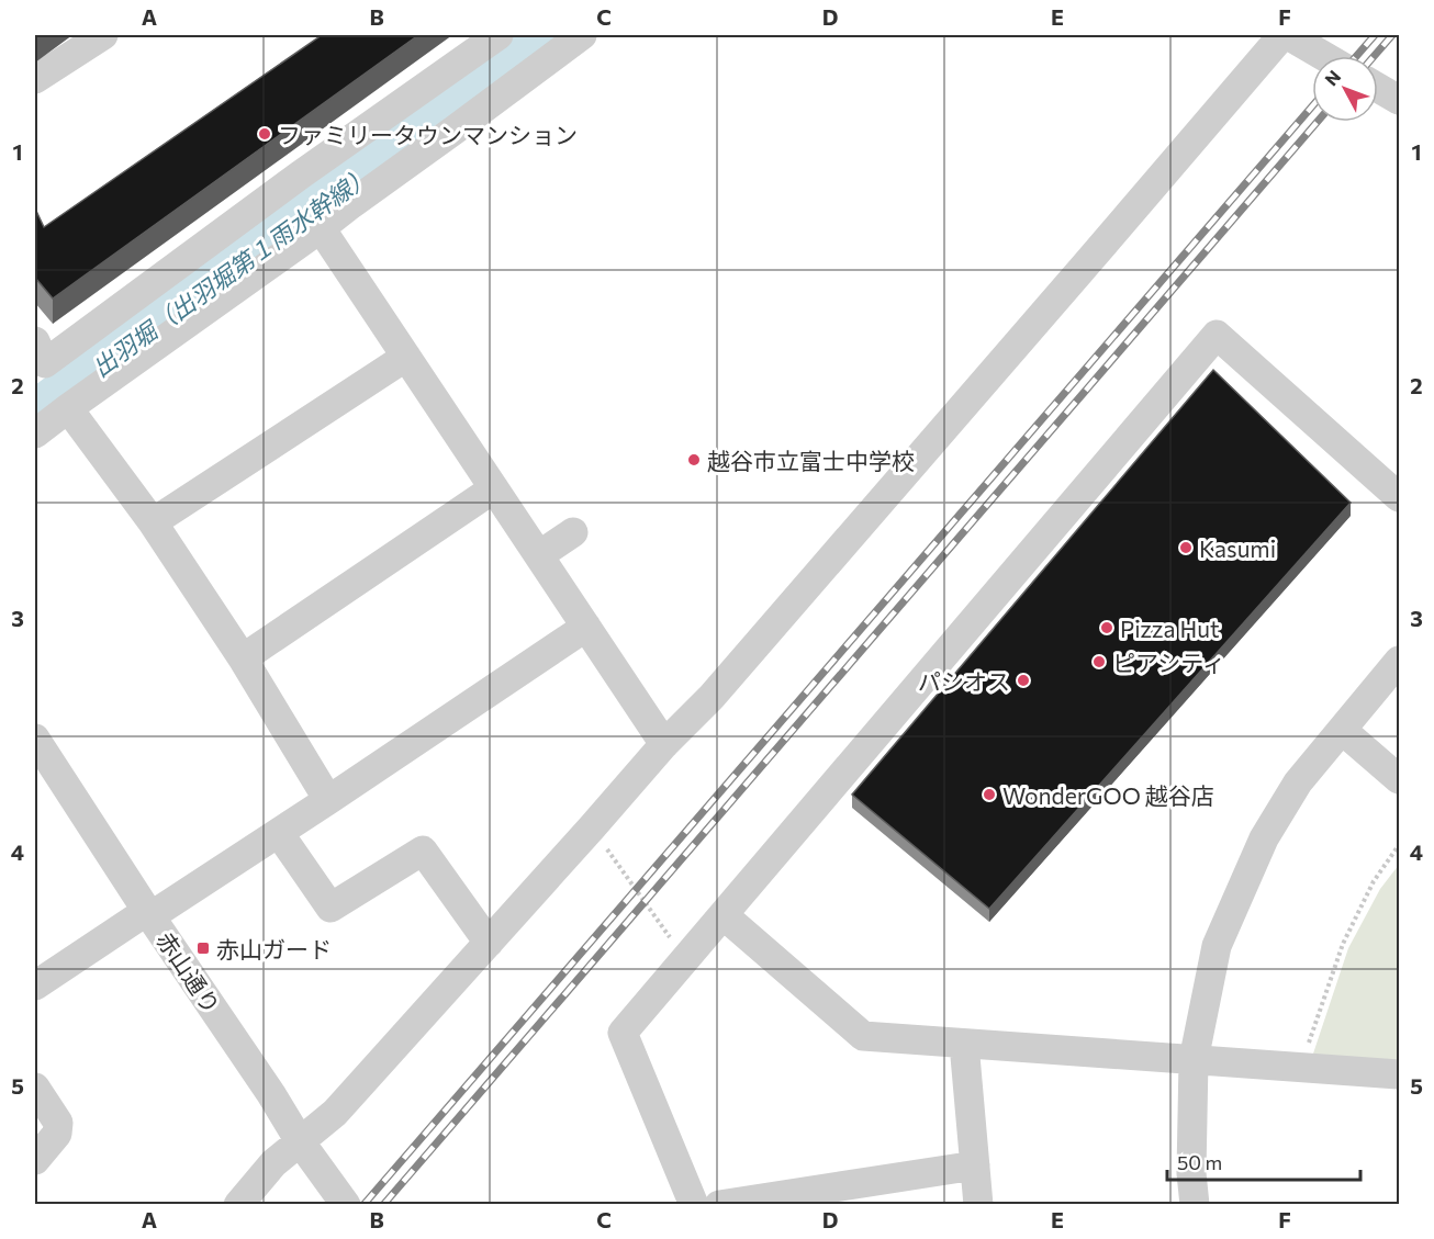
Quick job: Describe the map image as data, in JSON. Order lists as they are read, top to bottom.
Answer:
{
  "streets": {
    "street": ["赤山通り"]
  },
  "water": ["出羽堀（出羽堀第１雨水幹線）"],
  "places": {
    "other": [
      "ファミリータウンマンション",
      "越谷市立富士中学校",
      "Kasumi",
      "Pizza Hut",
      "ピアシティ",
      "パシオス",
      "WonderGOO 越谷店"
    ],
    "transit": ["赤山ガード"]
  },
  "scale_bar": "50 m",
  "north": "top left",
  "grid": {
    "columns": [
      "A",
      "B",
      "C",
      "D",
      "E",
      "F"
    ],
    "rows": [
      "1",
      "2",
      "3",
      "4",
      "5"
    ]
  }
}
